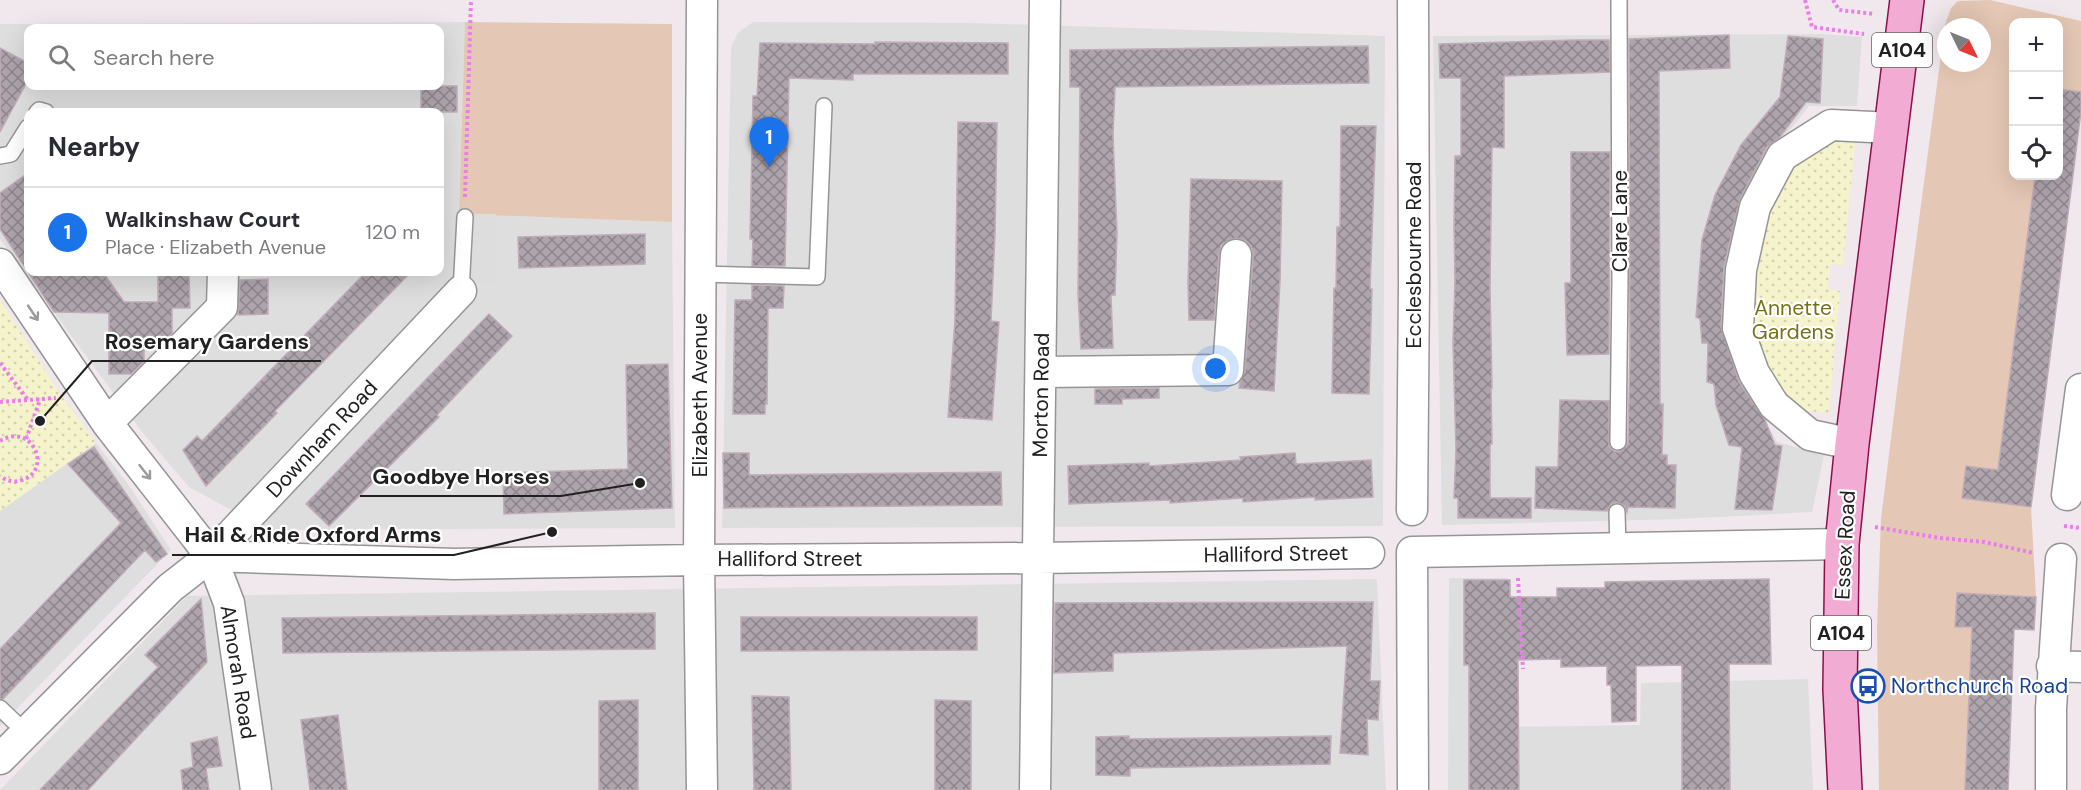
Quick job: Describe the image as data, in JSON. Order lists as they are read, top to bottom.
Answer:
{
  "streets": {
    "main road": ["A104", "Essex Road"],
    "street": [
      "Ecclesbourne Road",
      "Elizabeth Avenue",
      "Morton Road",
      "Downham Road",
      "Halliford Street",
      "Almorah Road"
    ],
    "lane": ["Clare Lane"]
  },
  "crossings": [
    ["Elizabeth Avenue", "Halliford Street"],
    ["Morton Road", "Halliford Street"],
    ["Downham Road", "Halliford Street"],
    ["Downham Road", "Almorah Road"],
    ["Halliford Street", "Almorah Road"]
  ],
  "one_way": ["Almorah Road"],
  "parks": ["Annette Gardens"],
  "places": {
    "other": ["Rosemary Gardens", "Goodbye Horses", "Hail & Ride Oxford Arms"],
    "bus stop": ["Northchurch Road"]
  },
  "north": "bottom right",
  "page": {
    "map_buttons": ["+", "−"],
    "search": "Search here",
    "heading": "Nearby",
    "pins": "1",
    "list": [
      {
        "mark": "1",
        "name": "Walkinshaw Court",
        "note": "Place · Elizabeth Avenue",
        "value": "120 m"
      }
    ]
  }
}
